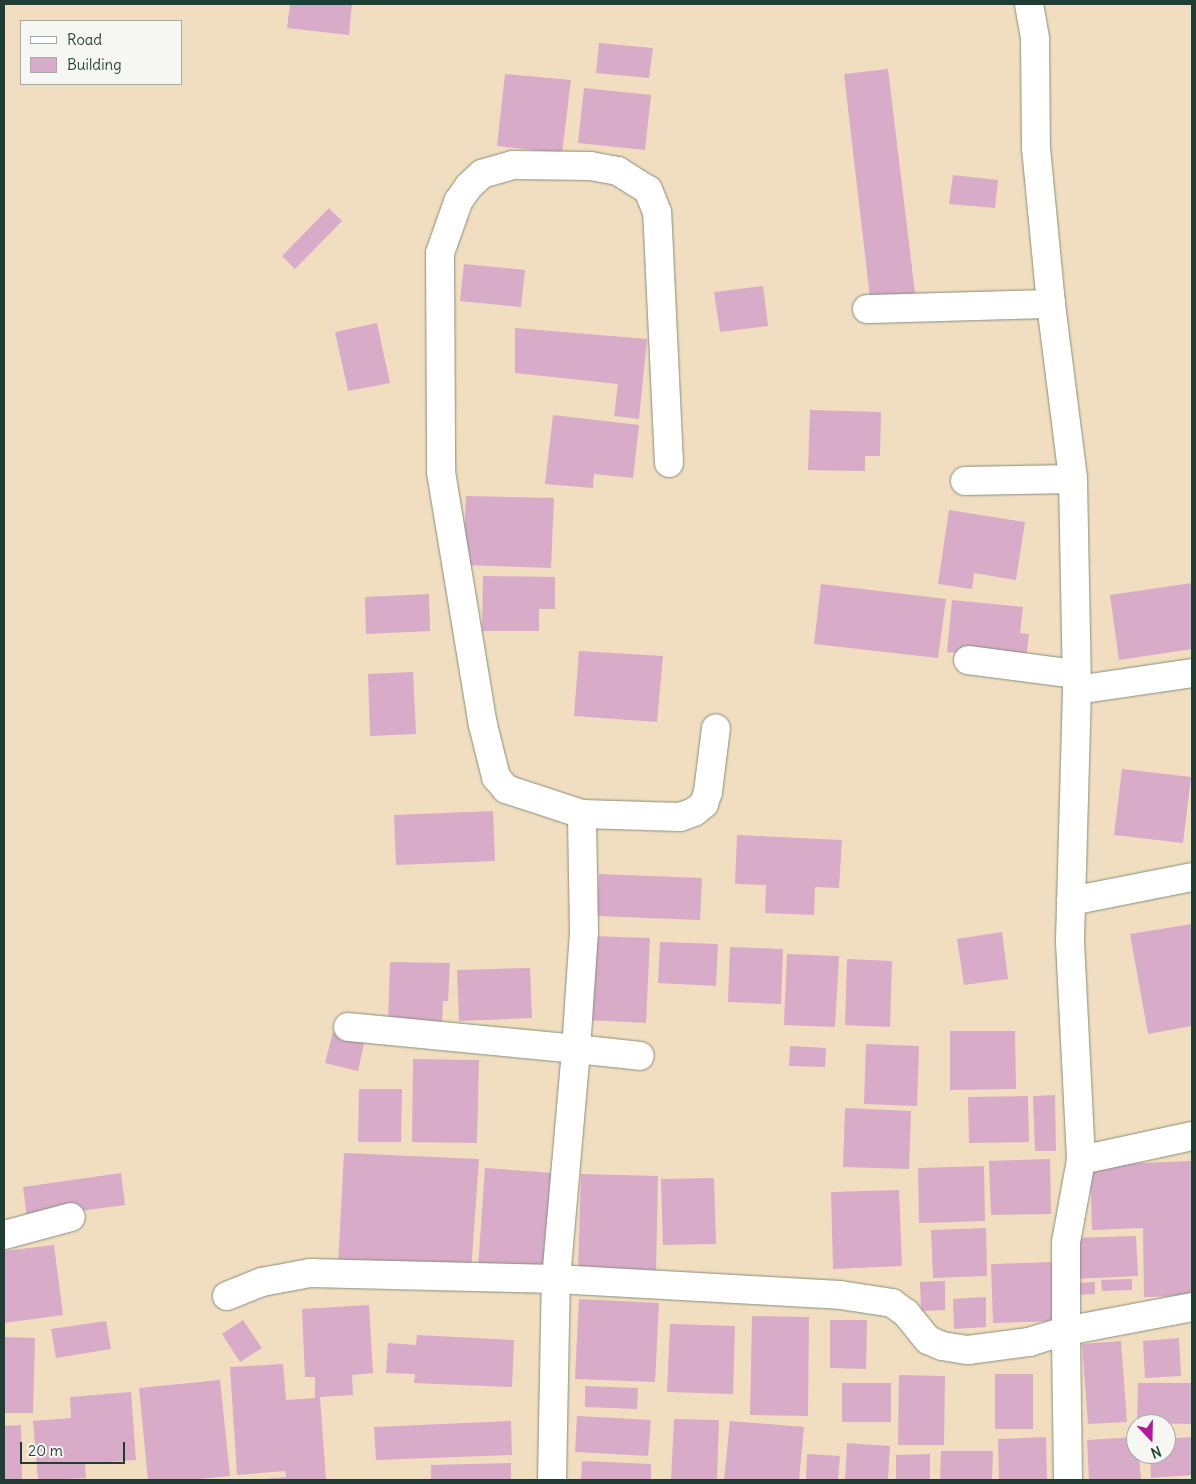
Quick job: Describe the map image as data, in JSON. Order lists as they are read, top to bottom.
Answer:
{
  "legend": ["Road", "Building"],
  "scale_bar": "20 m",
  "north": "bottom"
}
